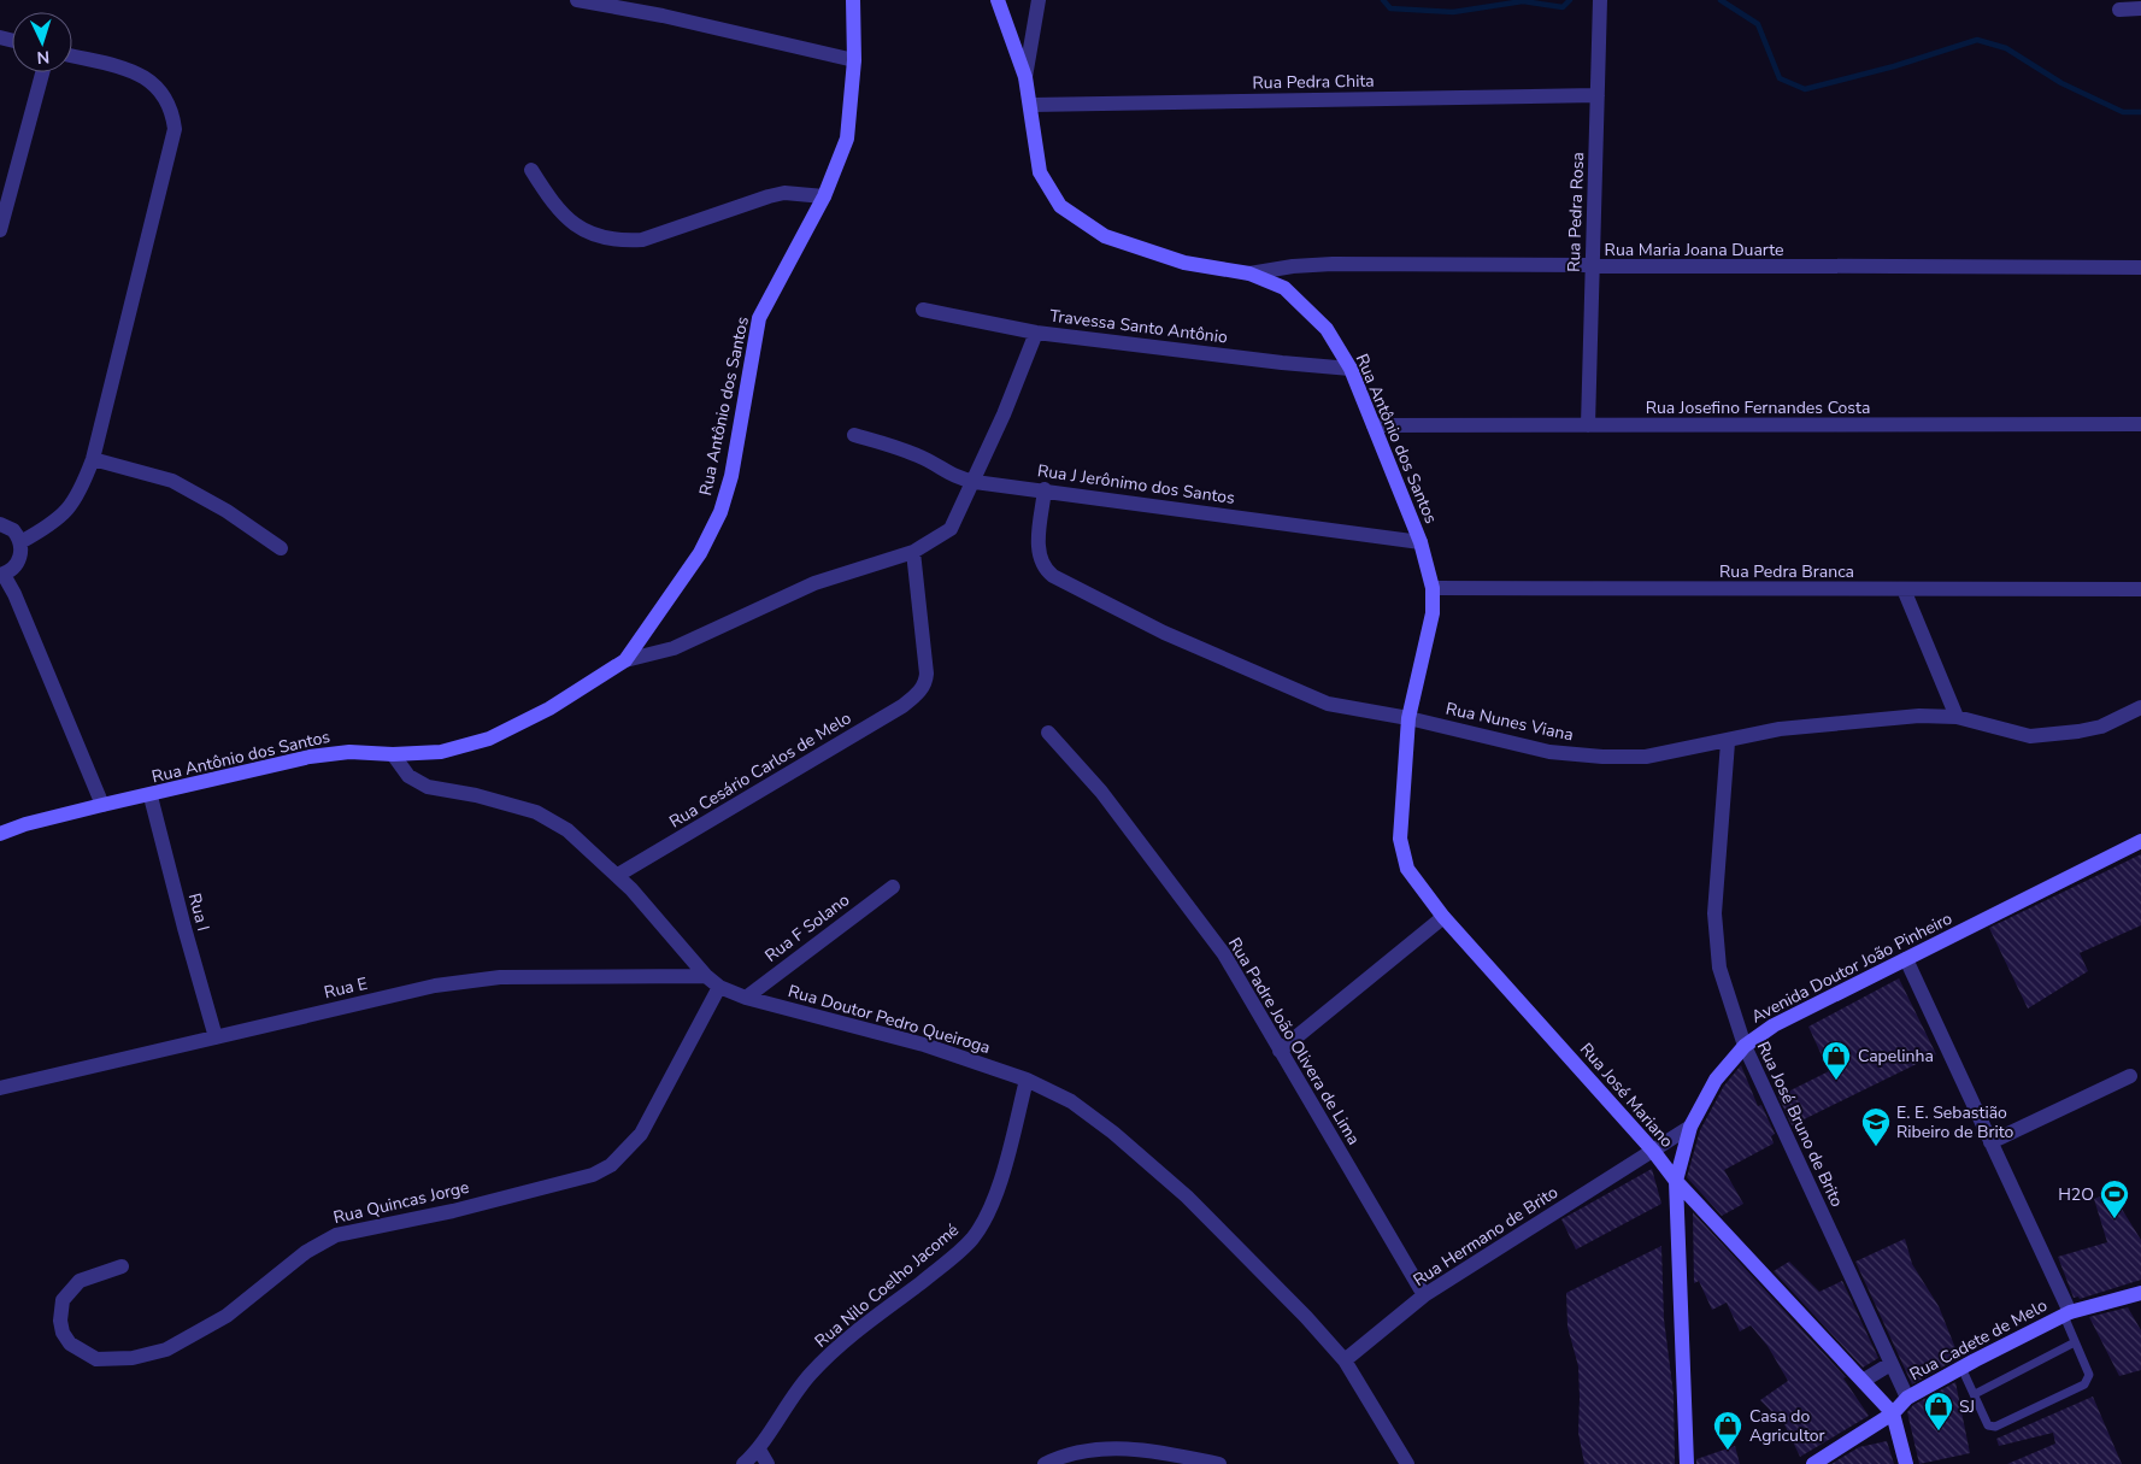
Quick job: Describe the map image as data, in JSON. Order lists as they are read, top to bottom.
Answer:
{
  "streets": {
    "street": [
      "Rua Pedra Chita",
      "Rua Pedra Rosa",
      "Rua Maria Joana Duarte",
      "Travessa Santo Antônio",
      "Rua Antônio dos Santos",
      "Rua Josefino Fernandes Costa",
      "Rua J Jerônimo dos Santos",
      "Rua Pedra Branca",
      "Rua Nunes Viana",
      "Rua Cesário Carlos de Melo",
      "Rua I",
      "Rua F Solano",
      "Avenida Doutor João Pinheiro",
      "Rua E",
      "Rua Doutor Pedro Queiroga",
      "Rua Padre João Olivera de Lima",
      "Rua José Mariano",
      "Rua José Bruno de Brito",
      "Rua Quincas Jorge",
      "Rua Hermano de Brito",
      "Rua Nilo Coelho Jacomé",
      "Rua Cadete de Melo"
    ]
  },
  "crossings": [
    ["Rua Pedra Chita", "Rua Pedra Rosa"],
    ["Rua Pedra Chita", "Rua Antônio dos Santos"],
    ["Rua Pedra Rosa", "Rua Maria Joana Duarte"],
    ["Rua Pedra Rosa", "Rua Josefino Fernandes Costa"],
    ["Rua Maria Joana Duarte", "Rua Antônio dos Santos"],
    ["Travessa Santo Antônio", "Rua Antônio dos Santos"],
    ["Rua Antônio dos Santos", "Rua Josefino Fernandes Costa"],
    ["Rua Antônio dos Santos", "Rua J Jerônimo dos Santos"],
    ["Rua Antônio dos Santos", "Rua Pedra Branca"],
    ["Rua Antônio dos Santos", "Rua Nunes Viana"],
    ["Rua Antônio dos Santos", "Rua I"],
    ["Rua Antônio dos Santos", "Rua Doutor Pedro Queiroga"],
    ["Rua Antônio dos Santos", "Rua José Mariano"],
    ["Rua J Jerônimo dos Santos", "Rua Nunes Viana"],
    ["Rua Nunes Viana", "Rua José Mariano"],
    ["Rua Nunes Viana", "Rua José Bruno de Brito"],
    ["Rua Cesário Carlos de Melo", "Rua Doutor Pedro Queiroga"],
    ["Rua I", "Rua E"],
    ["Rua F Solano", "Rua Doutor Pedro Queiroga"],
    ["Avenida Doutor João Pinheiro", "Rua José Mariano"],
    ["Avenida Doutor João Pinheiro", "Rua José Bruno de Brito"],
    ["Avenida Doutor João Pinheiro", "Rua Hermano de Brito"],
    ["Rua E", "Rua Doutor Pedro Queiroga"],
    ["Rua Doutor Pedro Queiroga", "Rua Quincas Jorge"],
    ["Rua Doutor Pedro Queiroga", "Rua Hermano de Brito"],
    ["Rua Doutor Pedro Queiroga", "Rua Nilo Coelho Jacomé"],
    ["Rua Padre João Olivera de Lima", "Rua Hermano de Brito"],
    ["Rua José Mariano", "Rua Hermano de Brito"],
    ["Rua José Mariano", "Rua Cadete de Melo"],
    ["Rua José Bruno de Brito", "Rua Cadete de Melo"]
  ],
  "places": {
    "shop": ["Capelinha", "SJ", "Casa do Agricultor"],
    "school or university": ["E. E. Sebastião Ribeiro de Brito"],
    "sports": ["H2O"]
  },
  "north": "bottom"
}
